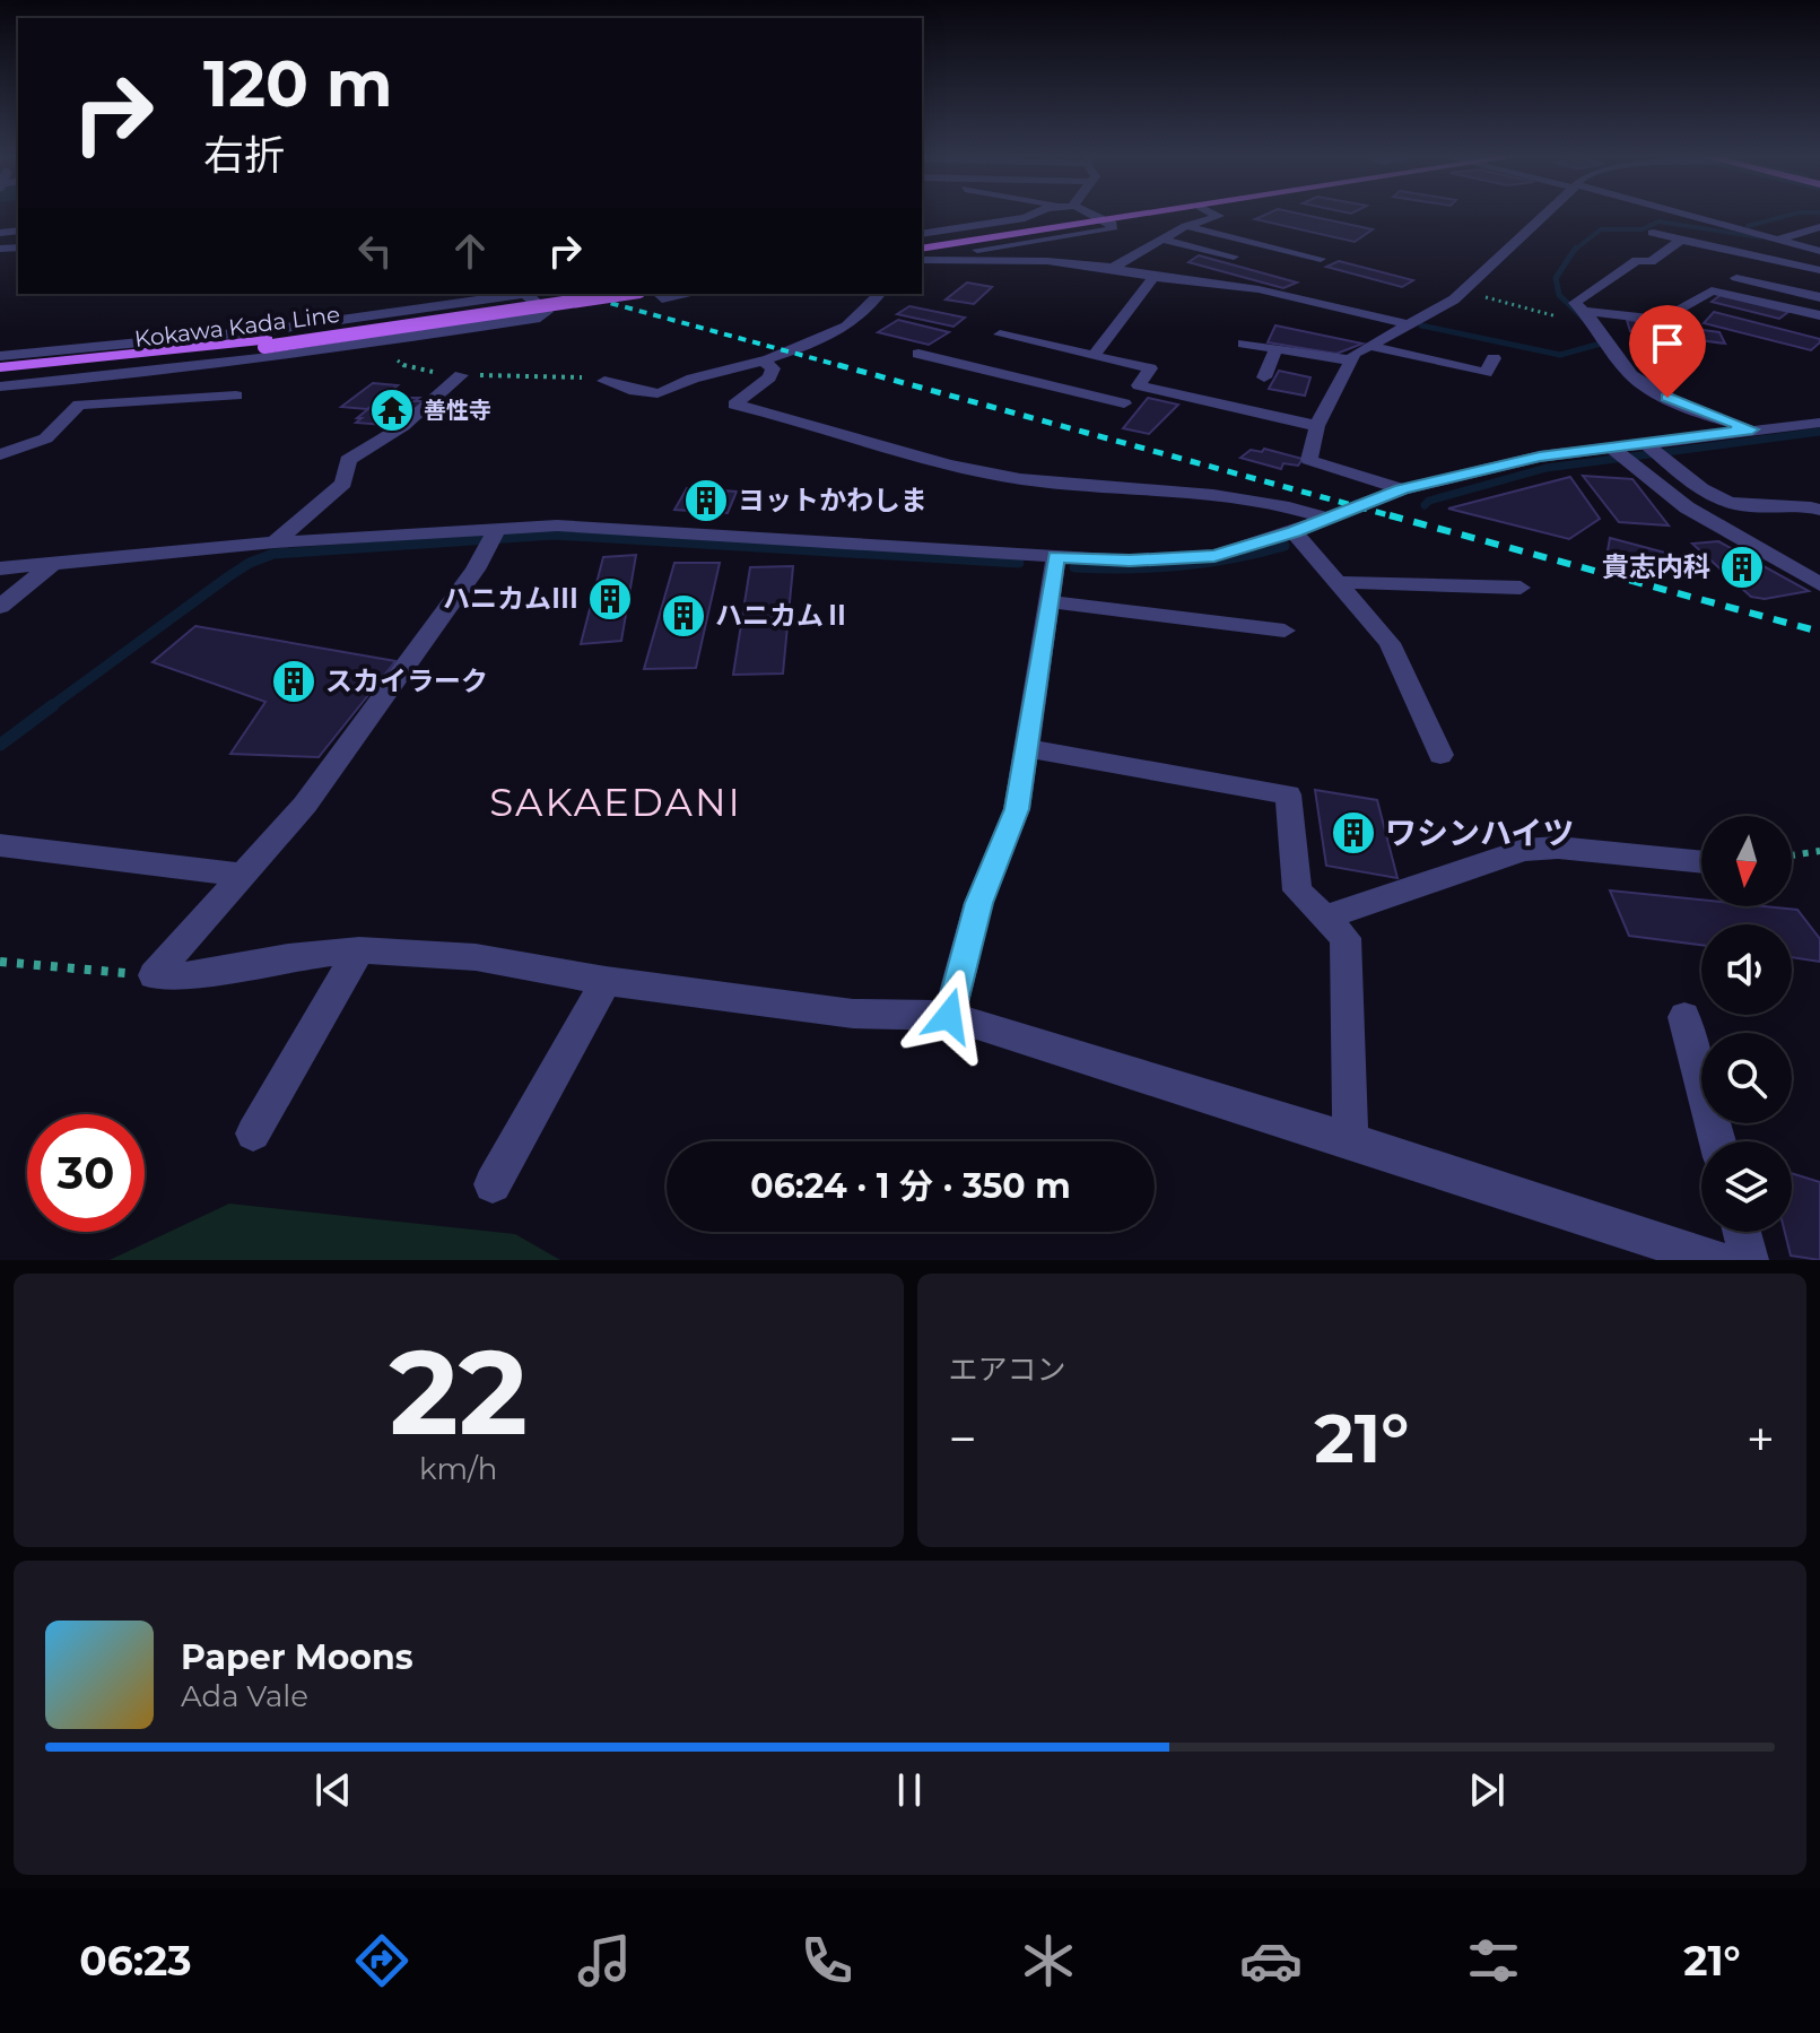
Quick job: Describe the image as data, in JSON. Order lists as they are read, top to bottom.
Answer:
{
  "streets": {
    "main road": ["Kokawa Kada Line"]
  },
  "districts": ["SAKAEDANI"],
  "places": {
    "temple": ["善性寺"],
    "building": [
      "ヨットかわしま",
      "貴志内科",
      "ハニカムⅢ",
      "ハニカムⅡ",
      "スカイラーク",
      "ワシンハイツ"
    ]
  },
  "north": "bottom",
  "page": {
    "turn": ["120 m", "右折"],
    "limit": "30",
    "trip": "06:24 · 1 分 · 350 m",
    "tile": [
      ["22", "km/h"],
      "エアコン"
    ],
    "heat": ["−", "21°", "+"],
    "song": ["Paper Moons", "Ada Vale"],
    "tabs": ["06:23", "21°"]
  }
}
